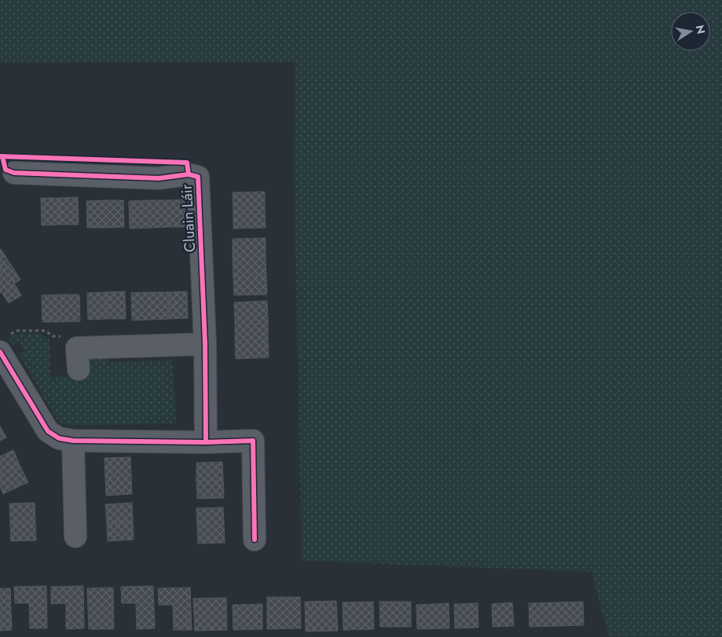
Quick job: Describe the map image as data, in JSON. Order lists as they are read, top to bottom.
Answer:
{
  "streets": {
    "street": ["Cluain Láir"]
  },
  "north": "right"
}
